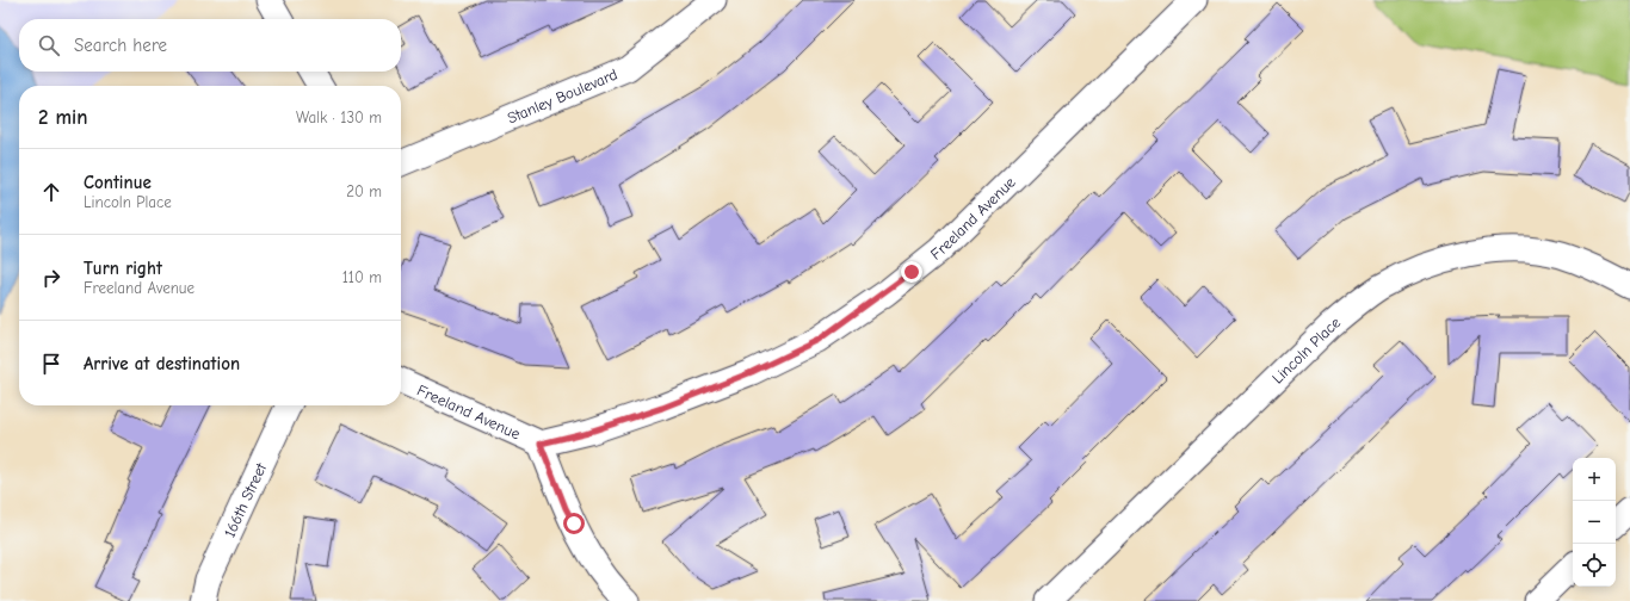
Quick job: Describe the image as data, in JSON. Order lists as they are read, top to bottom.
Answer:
{
  "streets": {
    "street": [
      "Stanley Boulevard",
      "Freeland Avenue",
      "Lincoln Place",
      "166th Street"
    ]
  },
  "page": {
    "search": "Search here",
    "heading": ["2 min", "Walk · 130 m"],
    "list": [
      ["Continue", "Lincoln Place", "20 m"],
      ["Turn right", "Freeland Avenue", "110 m"],
      "Arrive at destination"
    ],
    "map_buttons": ["+", "−"]
  }
}
